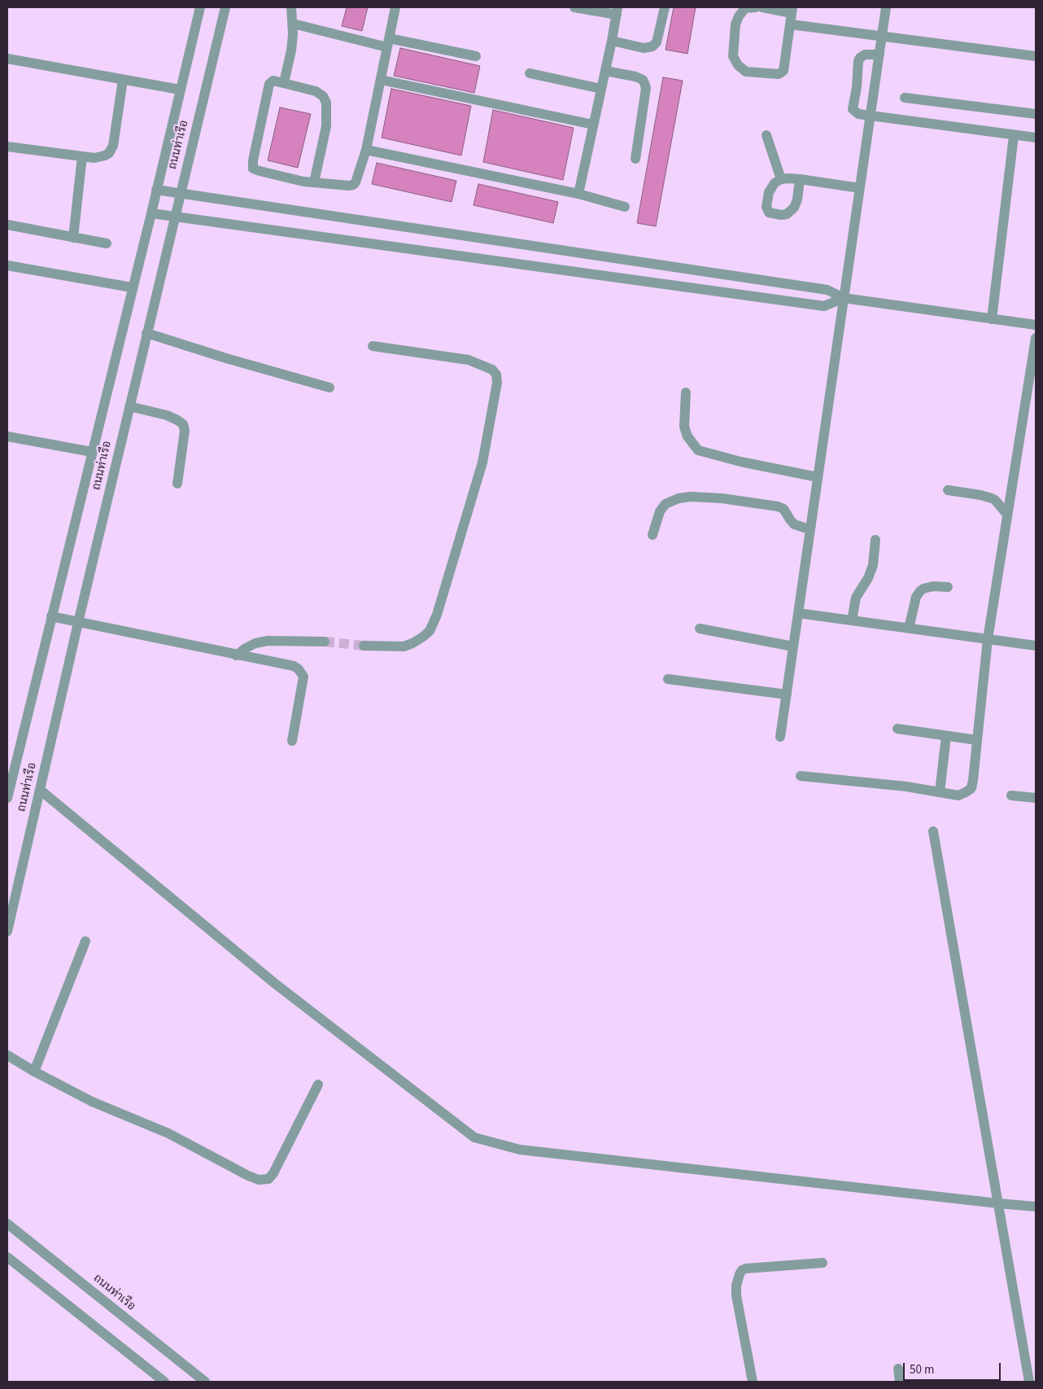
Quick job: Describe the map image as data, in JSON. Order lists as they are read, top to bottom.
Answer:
{
  "streets": {
    "street": ["ถนนท่าเรือ"]
  },
  "scale_bar": "50 m"
}
